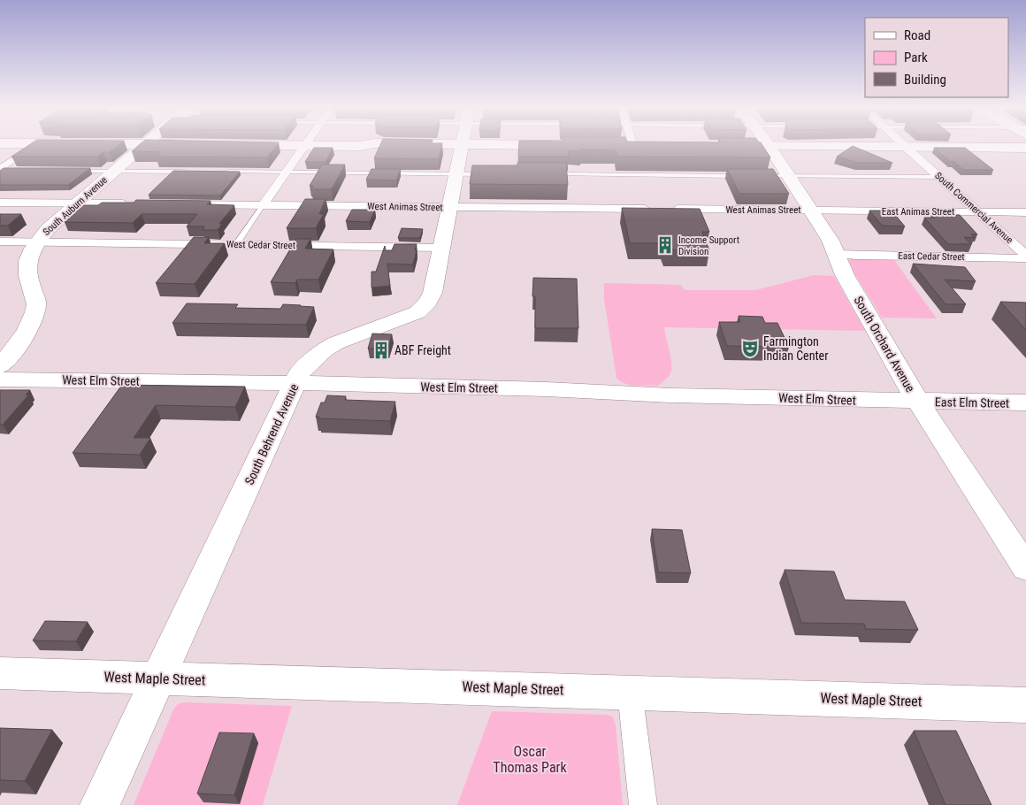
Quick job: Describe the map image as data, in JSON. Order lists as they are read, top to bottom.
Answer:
{
  "streets": {
    "street": [
      "South Auburn Avenue",
      "West Animas Street",
      "South Commercial Avenue",
      "East Animas Street",
      "West Cedar Street",
      "East Cedar Street",
      "South Orchard Avenue",
      "West Elm Street",
      "East Elm Street",
      "South Behrend Avenue",
      "West Maple Street"
    ]
  },
  "crossings": [
    ["South Auburn Avenue", "West Cedar Street"],
    ["West Animas Street", "East Animas Street"],
    ["West Animas Street", "South Orchard Avenue"],
    ["West Animas Street", "South Behrend Avenue"],
    ["South Commercial Avenue", "East Animas Street"],
    ["East Animas Street", "South Orchard Avenue"],
    ["West Cedar Street", "South Behrend Avenue"],
    ["East Cedar Street", "South Orchard Avenue"],
    ["South Orchard Avenue", "West Elm Street"],
    ["South Orchard Avenue", "East Elm Street"],
    ["West Elm Street", "East Elm Street"],
    ["West Elm Street", "South Behrend Avenue"],
    ["South Behrend Avenue", "West Maple Street"]
  ],
  "parks": ["Oscar Thomas Park"],
  "places": {
    "building": ["Income Support Division", "ABF Freight"],
    "theatre": ["Farmington Indian Center"]
  },
  "legend": ["Road", "Park", "Building"]
}
